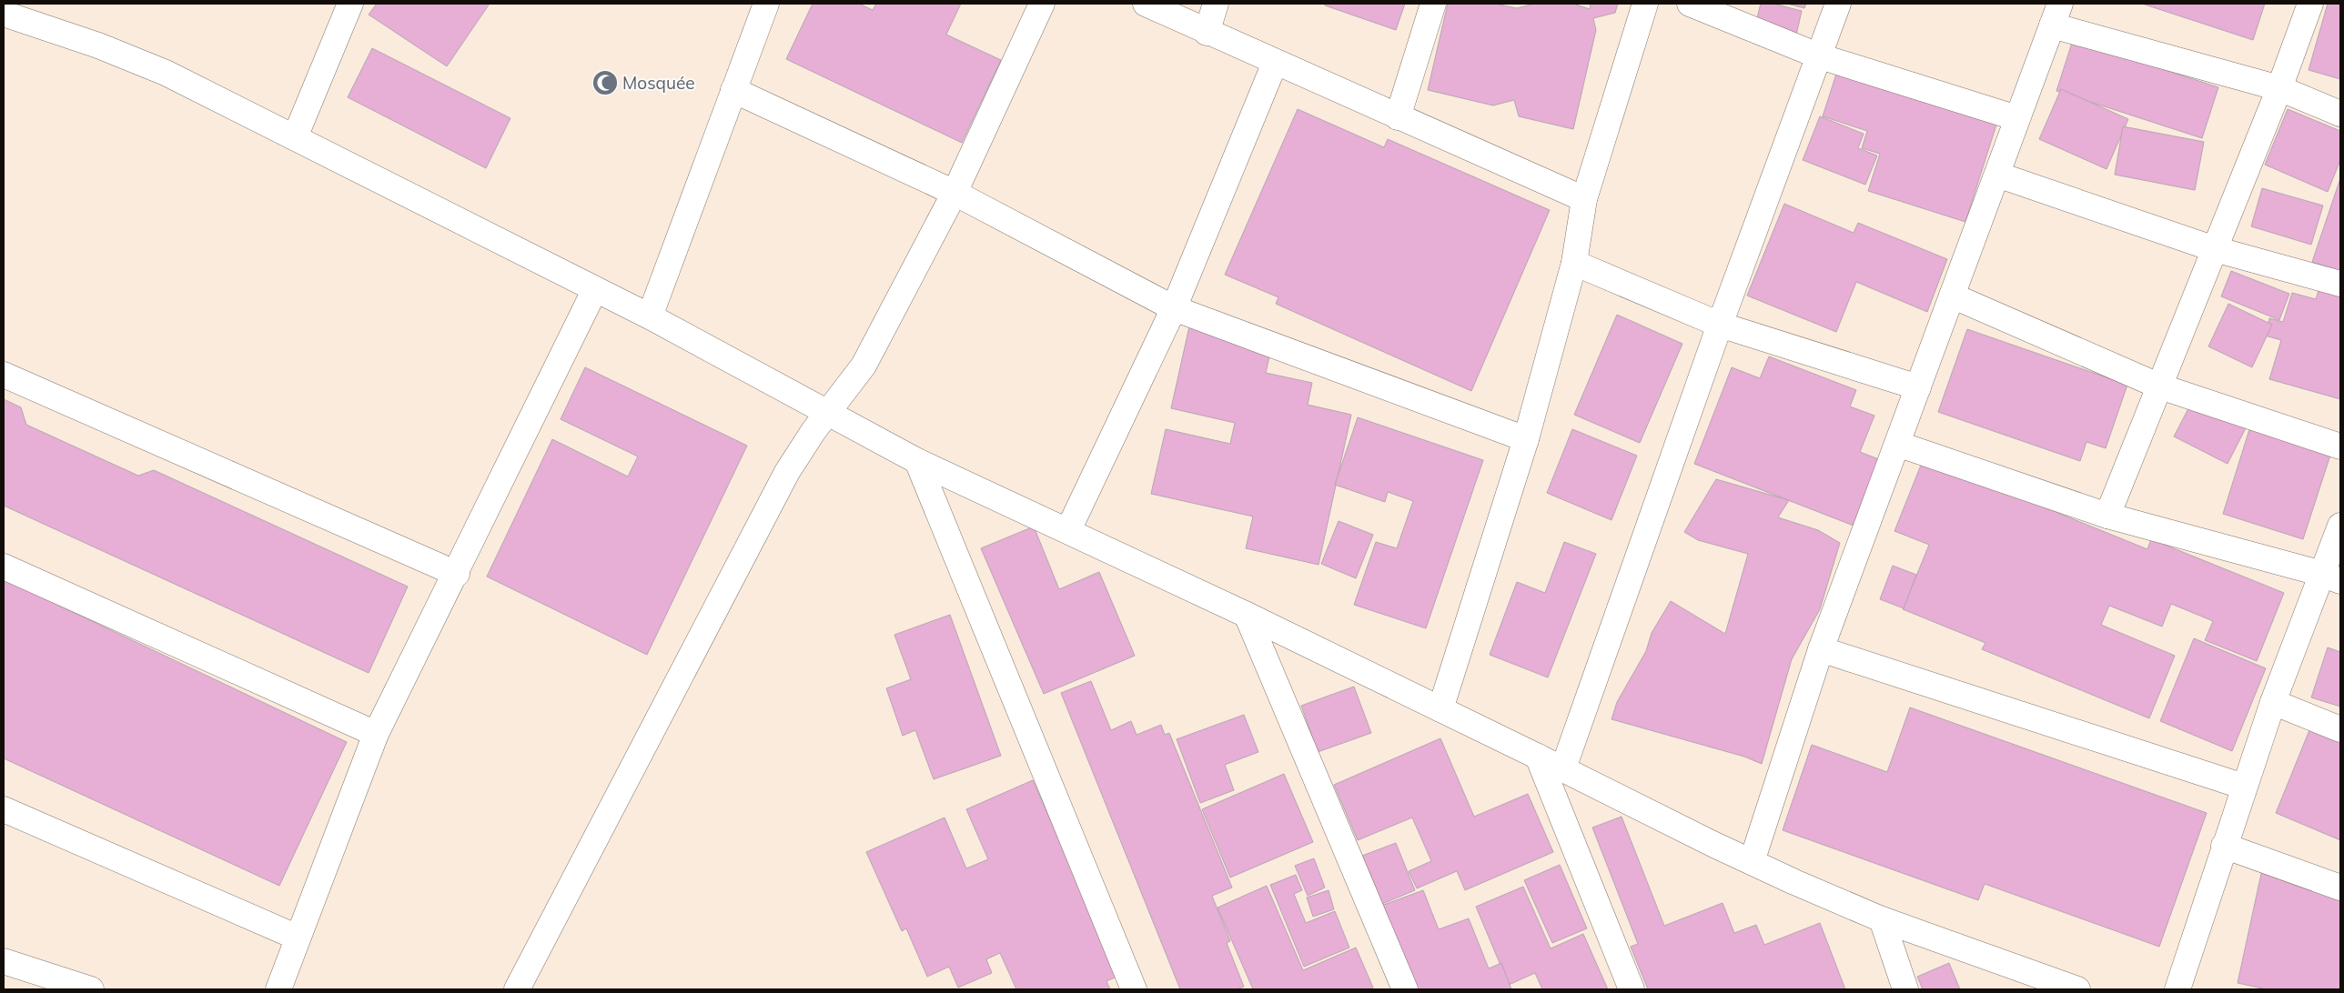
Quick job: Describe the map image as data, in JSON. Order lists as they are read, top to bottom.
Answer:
{
  "places": {
    "mosque": ["Mosquée"]
  }
}
